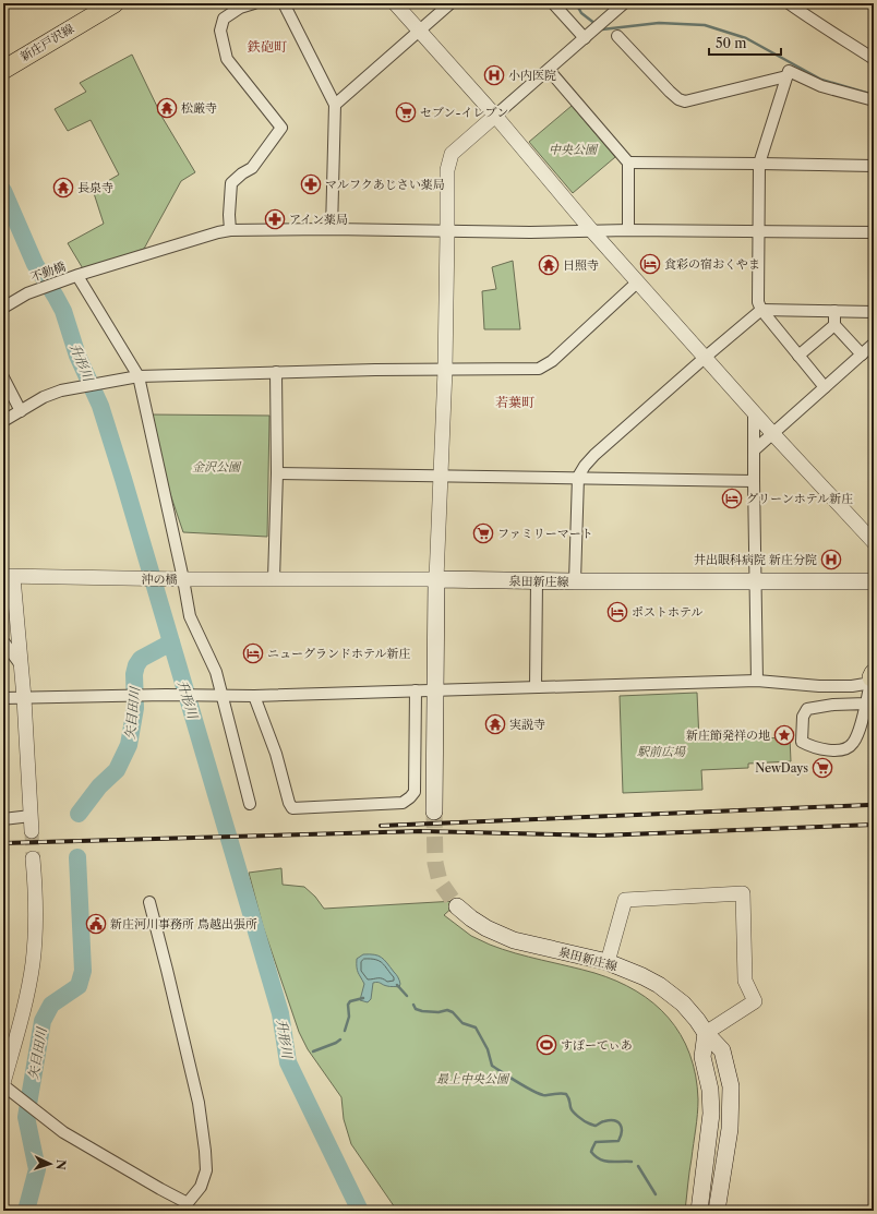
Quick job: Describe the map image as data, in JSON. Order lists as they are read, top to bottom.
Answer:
{
  "streets": {
    "main road": ["新庄戸沢線", "泉田新庄線"],
    "street": ["不動橋", "沖の橋"]
  },
  "crossings": [
    ["沖の橋", "泉田新庄線"]
  ],
  "districts": ["鉄砲町", "若葉町"],
  "water": ["升形川", "矢目田川"],
  "parks": [
    "中央公園",
    "金沢公園",
    "駅前広場",
    "最上中央公園"
  ],
  "places": {
    "hospital": ["小内医院", "井出眼科病院 新庄分院"],
    "temple": [
      "松厳寺",
      "長泉寺",
      "日照寺",
      "実説寺"
    ],
    "supermarket": ["セブン-イレブン", "ファミリーマート", "NewDays"],
    "pharmacy": ["マルフクあじさい薬局", "アイン薬局"],
    "hotel": [
      "食彩の宿おくやま",
      "グリーンホテル新庄",
      "ポストホテル",
      "ニューグランドホテル新庄"
    ],
    "place": ["新庄節発祥の地"],
    "public building": ["新庄河川事務所 鳥越出張所"],
    "sports": ["すぽーてぃあ"]
  },
  "scale_bar": "50 m",
  "north": "right"
}
